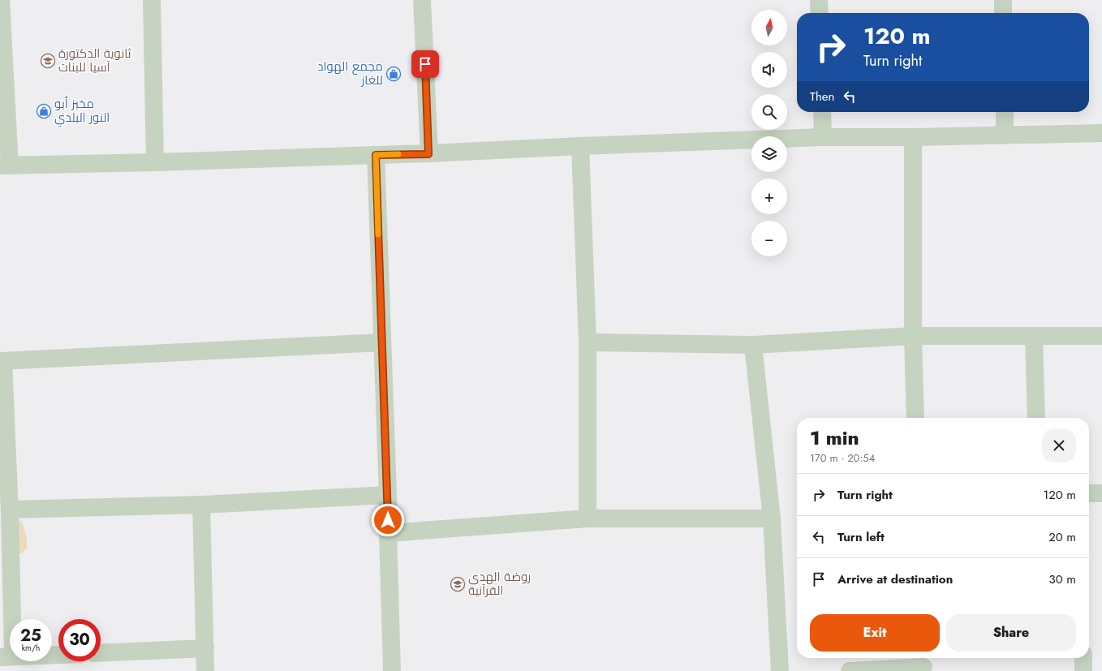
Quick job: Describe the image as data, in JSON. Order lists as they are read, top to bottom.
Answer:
{
  "places": {
    "school or university": ["ثانوية الدكتورة آسيا للبنات", "روضة الهدى القرآنية"],
    "shop": ["مجمع الهواد للغاز", "مخبز أبو النور البلدي"]
  },
  "north": "top",
  "page": {
    "map_buttons": ["+", "−"],
    "turn": ["120 m", "Turn right"],
    "then": "Then",
    "heading": ["1 min", "170 m · 20:54"],
    "list": [
      {
        "name": "Turn right",
        "value": "120 m"
      },
      {
        "name": "Turn left",
        "value": "20 m"
      },
      {
        "name": "Arrive at destination",
        "value": "30 m"
      }
    ],
    "buttons": ["Exit", "Share"],
    "speed": "25 km/h",
    "limit": "30"
  }
}
